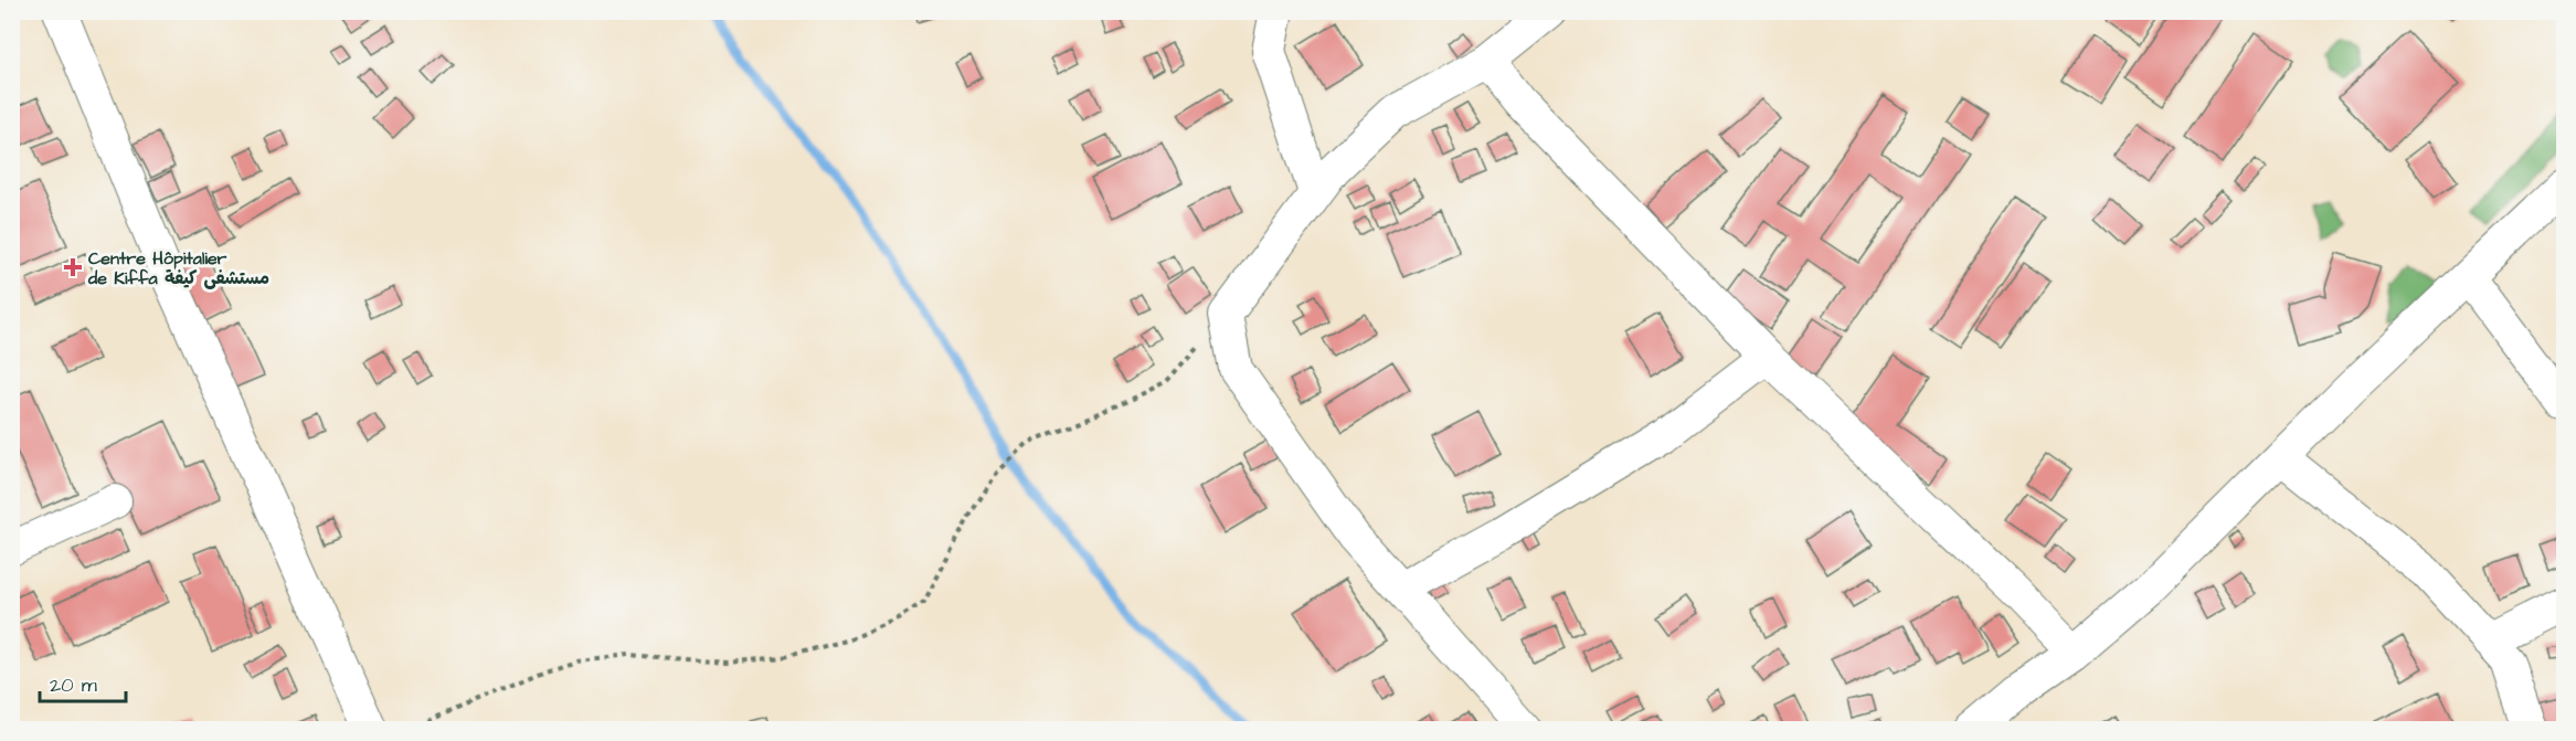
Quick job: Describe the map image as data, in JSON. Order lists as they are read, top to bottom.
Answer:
{
  "places": {
    "health": ["Centre Hôpitalier de Kiffa مستشفى كيفة"]
  },
  "scale_bar": "20 m"
}
